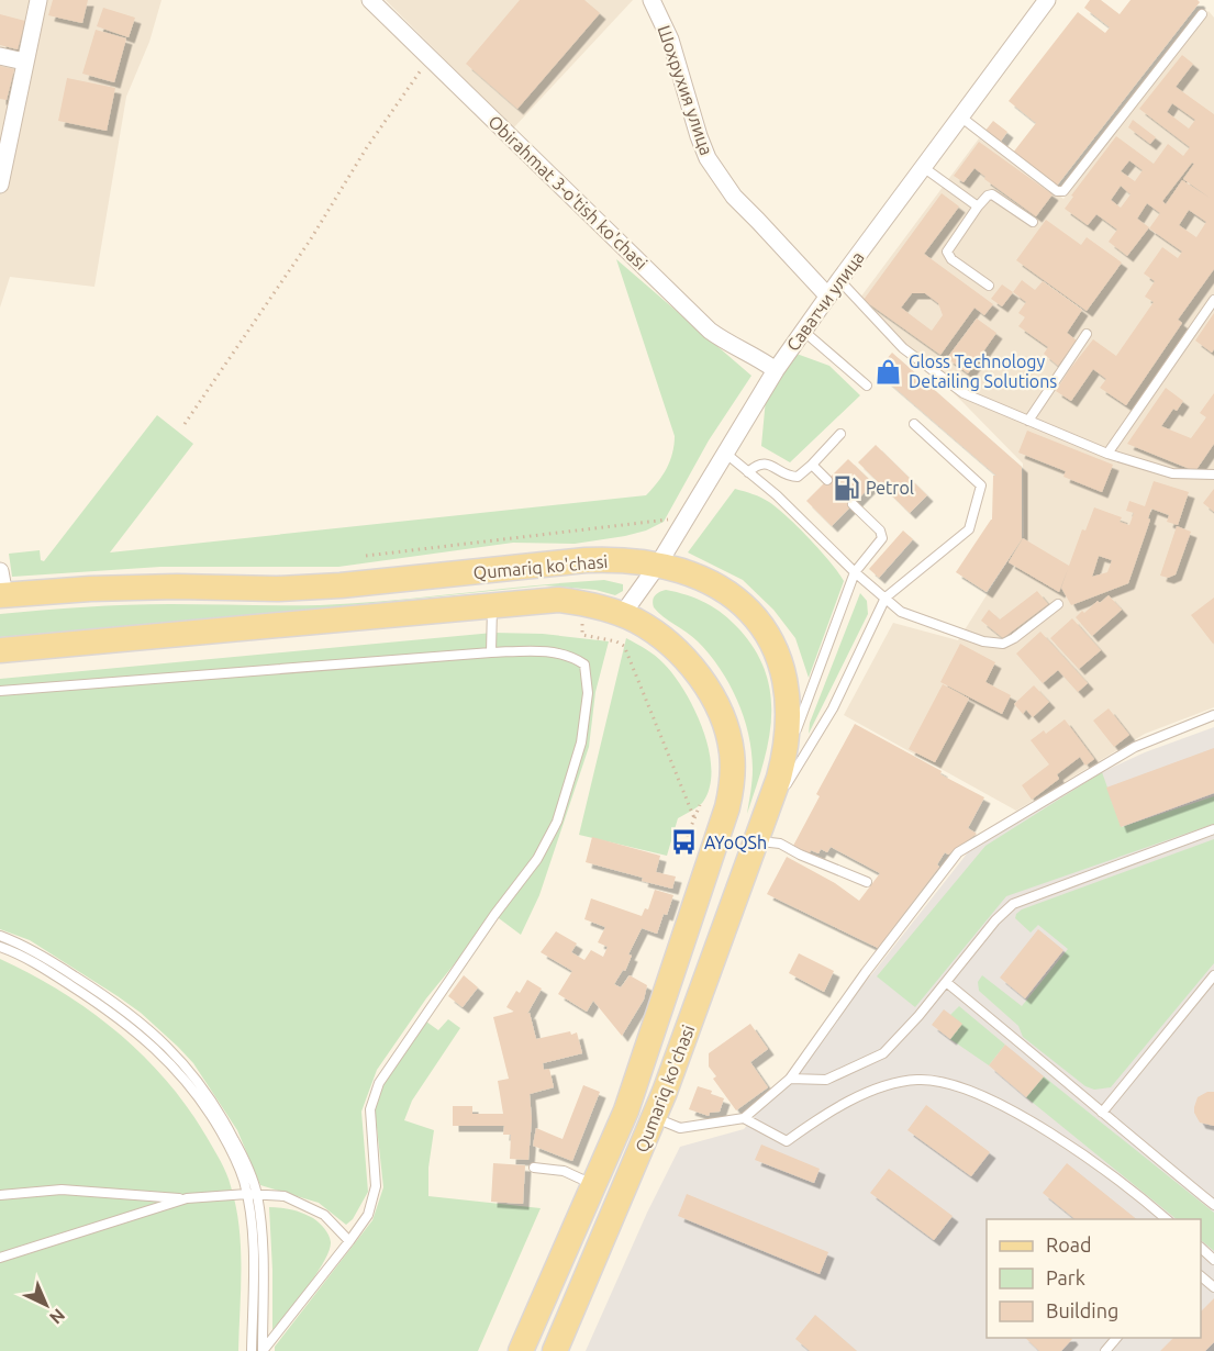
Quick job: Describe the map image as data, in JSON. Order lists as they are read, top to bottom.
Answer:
{
  "streets": {
    "main road": ["Qumariq ko'chasi"],
    "street": ["Шохрухия улица", "Obirahmat 3-o'tish ko'chasi", "Саватчи улица"]
  },
  "crossings": [
    ["Шохрухия улица", "Саватчи улица"],
    ["Obirahmat 3-o'tish ko'chasi", "Саватчи улица"],
    ["Саватчи улица", "Qumariq ko'chasi"]
  ],
  "places": {
    "shop": ["Gloss Technology Detailing Solutions"],
    "fuel station": ["Petrol"],
    "bus stop": ["AYoQSh"]
  },
  "legend": ["Road", "Park", "Building"],
  "north": "bottom right"
}
